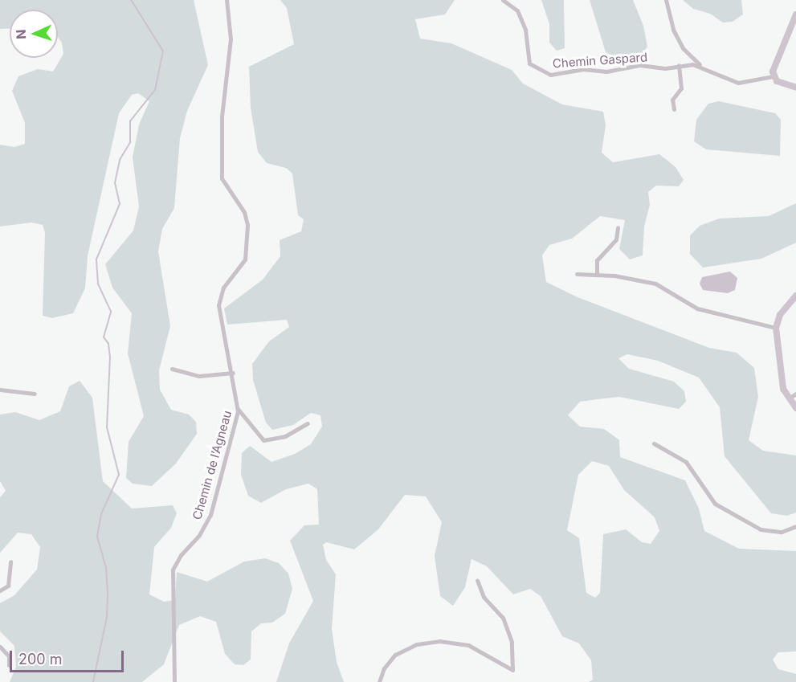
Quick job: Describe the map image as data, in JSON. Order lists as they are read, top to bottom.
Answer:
{
  "streets": {
    "street": ["Chemin Gaspard", "Chemin de l’Agneau"]
  },
  "scale_bar": "200 m",
  "north": "left"
}
